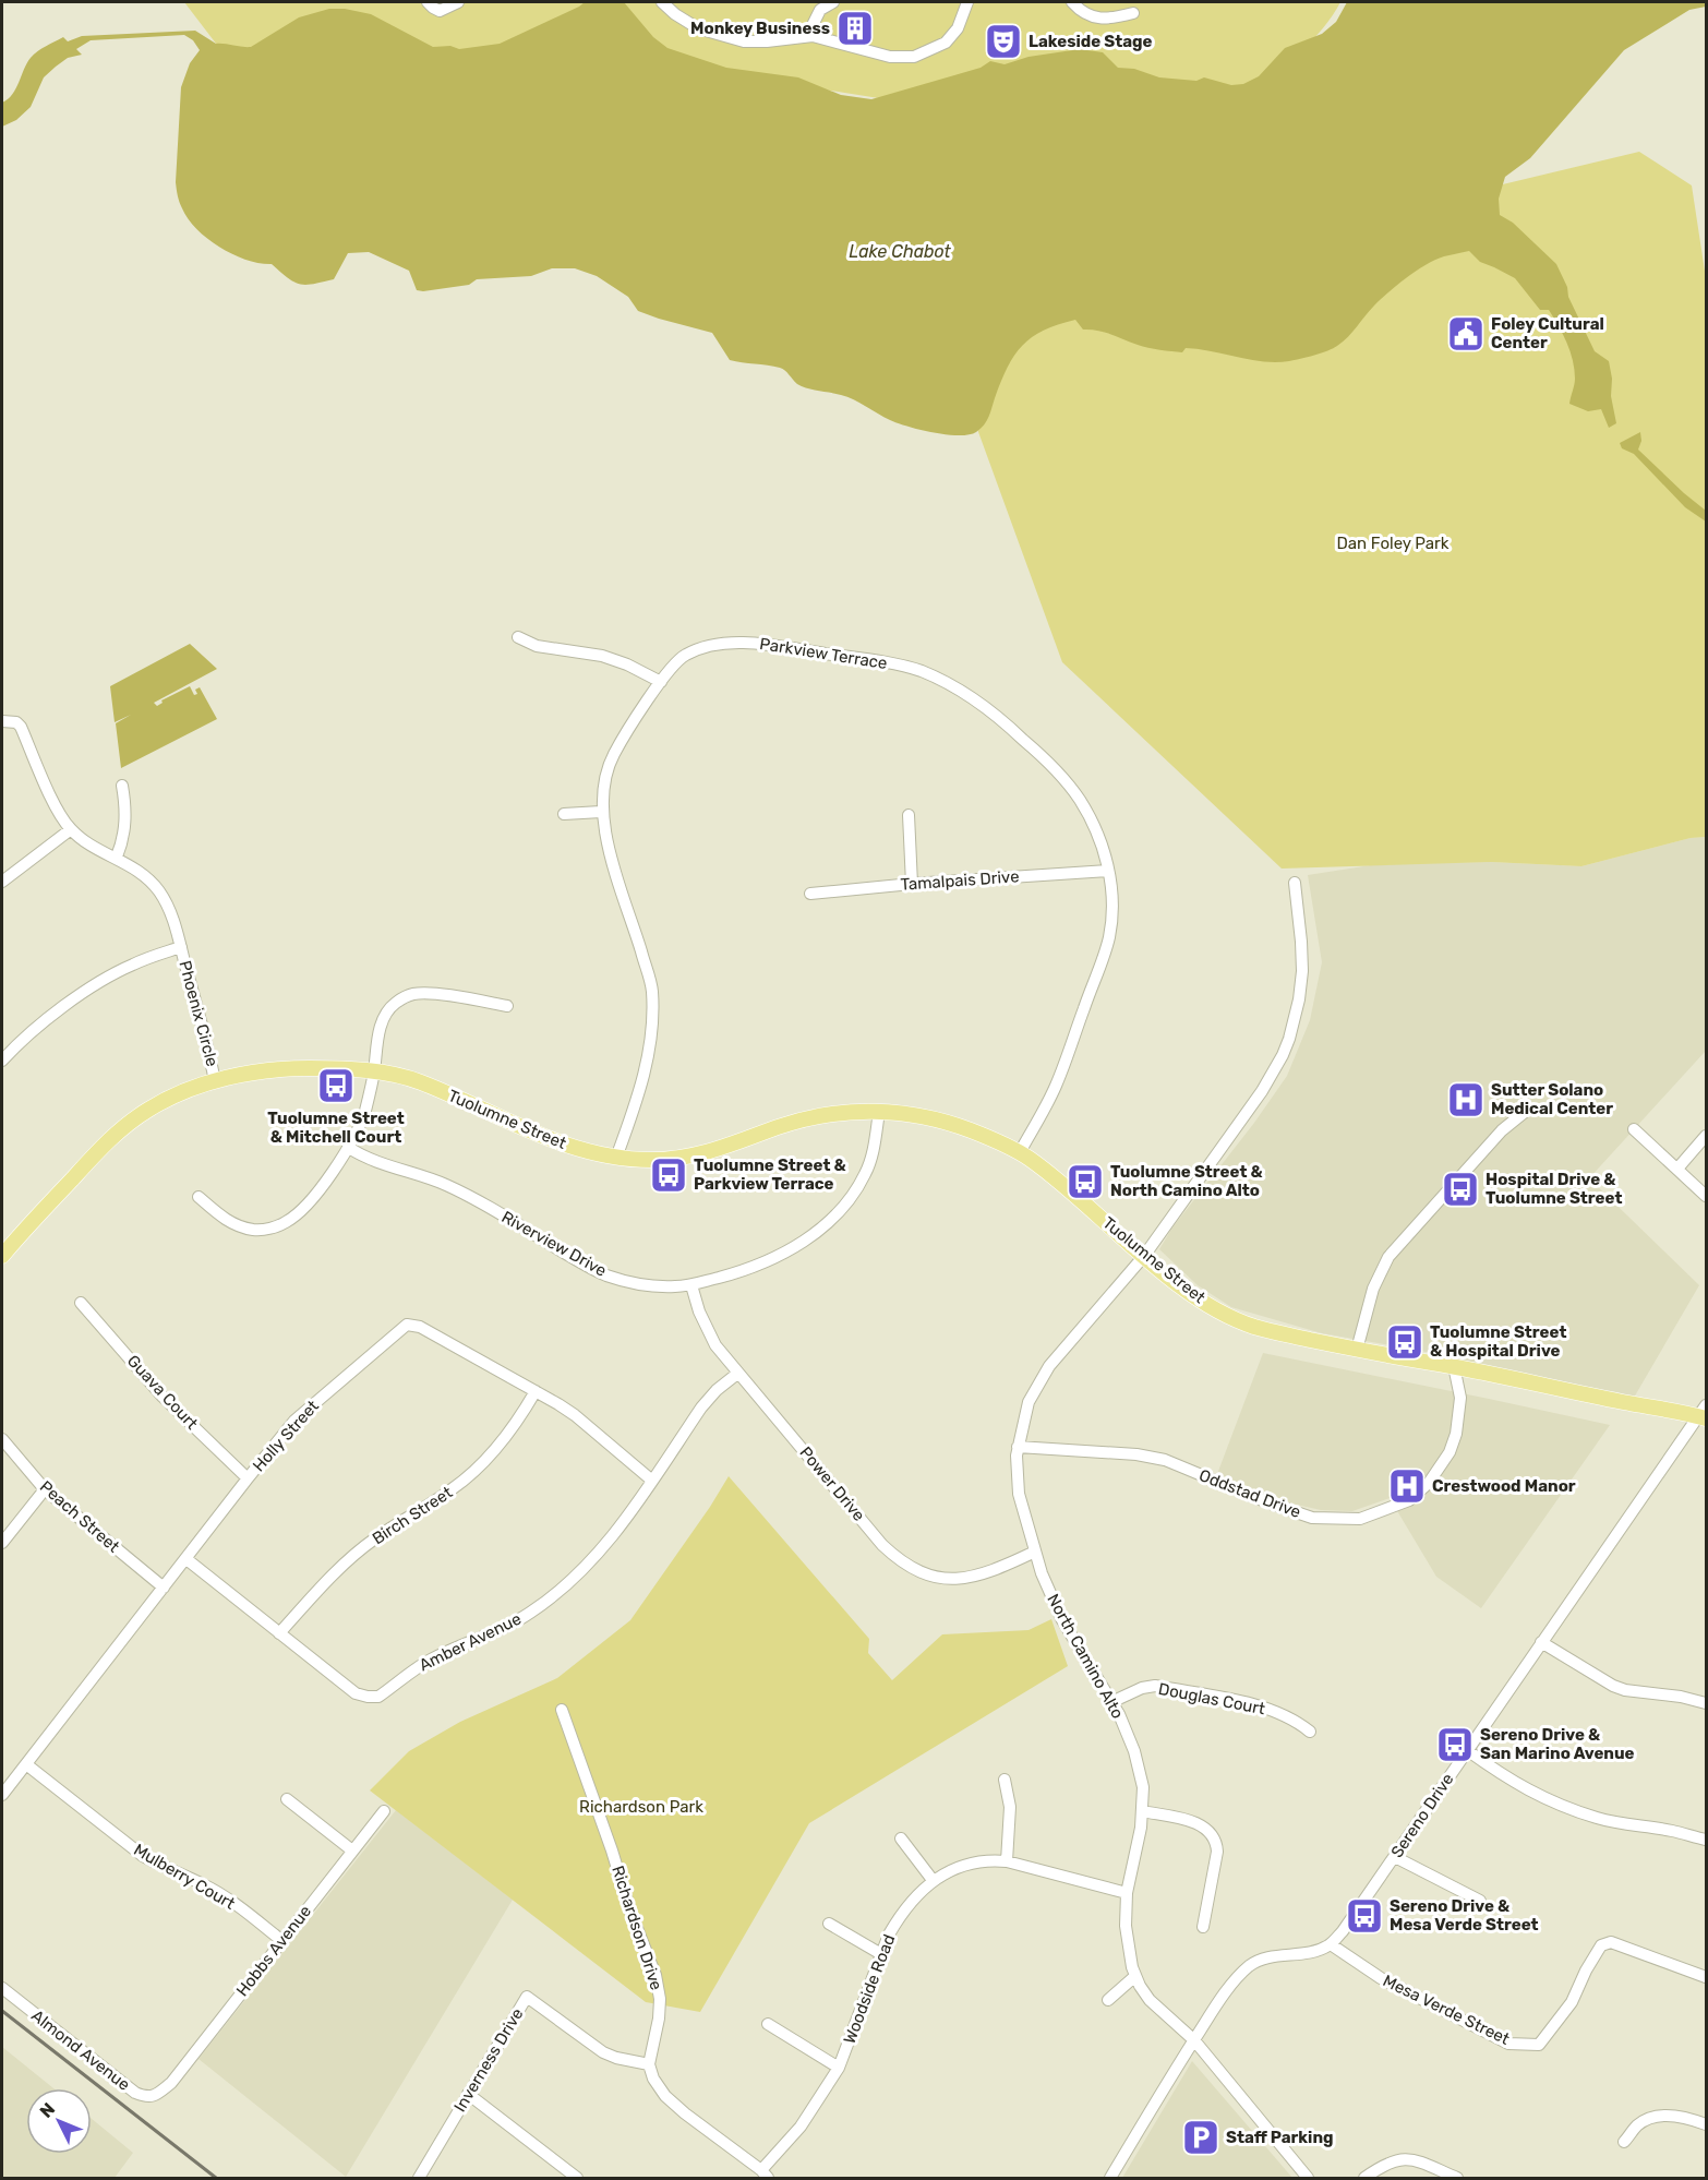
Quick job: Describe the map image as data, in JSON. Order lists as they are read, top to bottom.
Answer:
{
  "streets": {
    "main road": ["Tuolumne Street"],
    "street": [
      "Parkview Terrace",
      "Tamalpais Drive",
      "Phoenix Circle",
      "Riverview Drive",
      "Guava Court",
      "Holly Street",
      "Power Drive",
      "Oddstad Drive",
      "Birch Street",
      "Peach Street",
      "Amber Avenue",
      "North Camino Alto",
      "Douglas Court",
      "Sereno Drive",
      "Mulberry Court",
      "Richardson Drive",
      "Hobbs Avenue",
      "Woodside Road",
      "Mesa Verde Street",
      "Almond Avenue",
      "Inverness Drive"
    ]
  },
  "crossings": [
    ["Parkview Terrace", "Tamalpais Drive"],
    ["Parkview Terrace", "Tuolumne Street"],
    ["Phoenix Circle", "Tuolumne Street"],
    ["Tuolumne Street", "Riverview Drive"],
    ["Tuolumne Street", "Oddstad Drive"],
    ["Tuolumne Street", "North Camino Alto"],
    ["Tuolumne Street", "Sereno Drive"],
    ["Riverview Drive", "Power Drive"],
    ["Guava Court", "Holly Street"],
    ["Holly Street", "Birch Street"],
    ["Holly Street", "Peach Street"],
    ["Holly Street", "Amber Avenue"],
    ["Holly Street", "Mulberry Court"],
    ["Power Drive", "Amber Avenue"],
    ["Power Drive", "North Camino Alto"],
    ["Oddstad Drive", "North Camino Alto"],
    ["Birch Street", "Amber Avenue"],
    ["North Camino Alto", "Douglas Court"],
    ["North Camino Alto", "Woodside Road"],
    ["Sereno Drive", "Mesa Verde Street"],
    ["Mulberry Court", "Hobbs Avenue"],
    ["Richardson Drive", "Inverness Drive"],
    ["Hobbs Avenue", "Almond Avenue"]
  ],
  "water": ["Lake Chabot"],
  "parks": ["Dan Foley Park", "Richardson Park"],
  "places": {
    "building": ["Monkey Business"],
    "theatre": ["Lakeside Stage"],
    "public building": ["Foley Cultural Center"],
    "bus stop": [
      "Tuolumne Street & Mitchell Court",
      "Tuolumne Street & Parkview Terrace",
      "Tuolumne Street & North Camino Alto",
      "Hospital Drive & Tuolumne Street",
      "Tuolumne Street & Hospital Drive",
      "Sereno Drive & San Marino Avenue",
      "Sereno Drive & Mesa Verde Street"
    ],
    "hospital": ["Sutter Solano Medical Center", "Crestwood Manor"],
    "parking": ["Staff Parking"]
  },
  "north": "top left"
}
